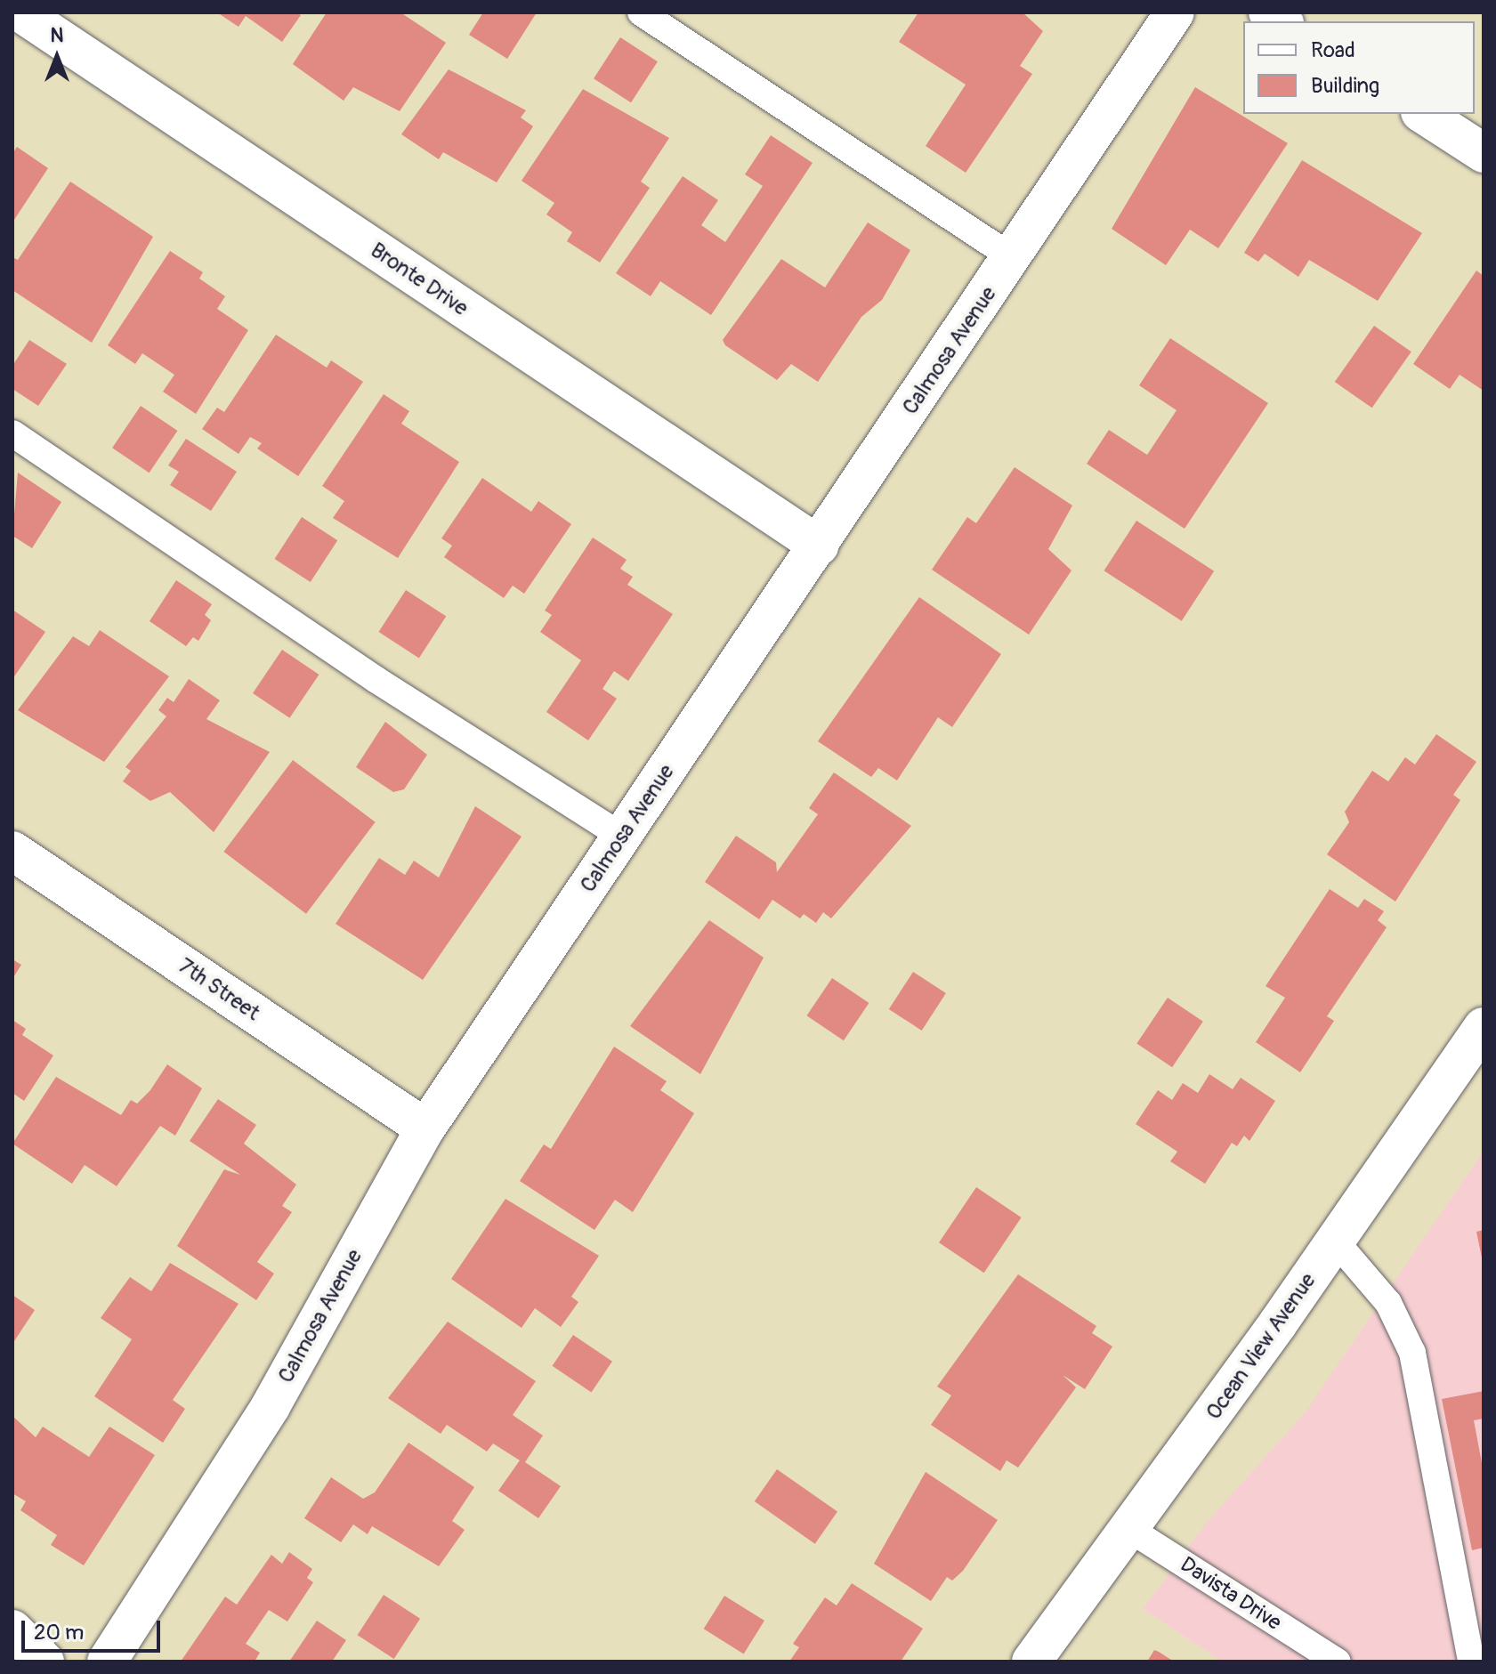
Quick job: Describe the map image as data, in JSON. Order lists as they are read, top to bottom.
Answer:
{
  "streets": {
    "street": [
      "Bronte Drive",
      "Calmosa Avenue",
      "7th Street",
      "Ocean View Avenue"
    ],
    "lane": ["Davista Drive"]
  },
  "crossings": [
    ["Bronte Drive", "Calmosa Avenue"],
    ["Calmosa Avenue", "7th Street"],
    ["Ocean View Avenue", "Davista Drive"]
  ],
  "legend": ["Road", "Building"],
  "scale_bar": "20 m",
  "north": "top"
}
